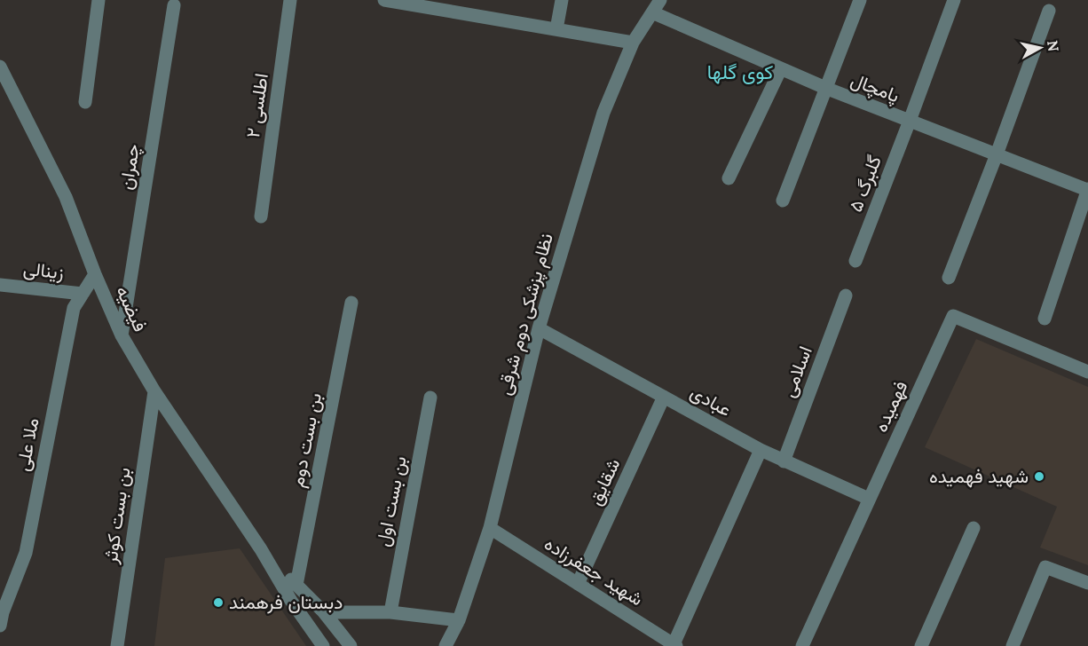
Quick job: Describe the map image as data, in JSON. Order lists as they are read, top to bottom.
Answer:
{
  "streets": {
    "street": [
      "پامچال",
      "اطلسی ۲",
      "چمران",
      "گلبرگ ۵",
      "زینالی",
      "فیضیه",
      "نظام پزشکی دوم شرقی",
      "اسلامی",
      "عبادی",
      "فهمیده",
      "بن بست دوم",
      "ملا علی",
      "شقایق",
      "بن بست اول",
      "بن بست کوثر",
      "شهید جعفرزاده"
    ]
  },
  "crossings": [
    ["پامچال", "گلبرگ ۵"],
    ["پامچال", "نظام پزشکی دوم شرقی"],
    ["چمران", "فیضیه"],
    ["زینالی", "ملا علی"],
    ["فیضیه", "بن بست دوم"],
    ["فیضیه", "ملا علی"],
    ["فیضیه", "بن بست کوثر"],
    ["نظام پزشکی دوم شرقی", "عبادی"],
    ["نظام پزشکی دوم شرقی", "شهید جعفرزاده"],
    ["اسلامی", "عبادی"],
    ["عبادی", "فهمیده"],
    ["عبادی", "شقایق"],
    ["شقایق", "شهید جعفرزاده"]
  ],
  "districts": ["کوی گلها"],
  "places": ["شهید فهمیده", "دبستان فرهمند"],
  "north": "right"
}
